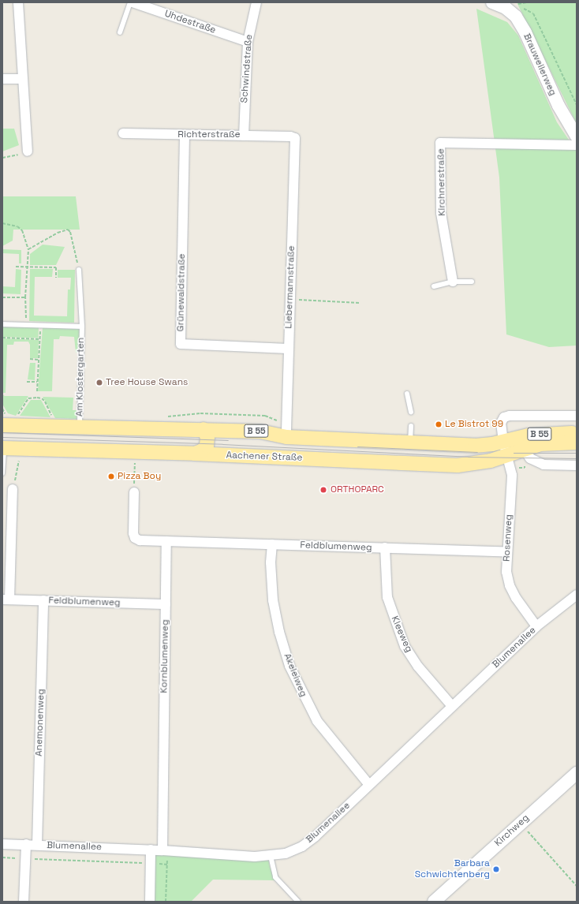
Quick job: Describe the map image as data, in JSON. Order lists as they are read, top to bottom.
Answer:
{
  "streets": {
    "main road": ["B 55", "Aachener Straße"],
    "street": [
      "Uhdestraße",
      "Brauweilerweg",
      "Schwindstraße",
      "Richterstraße",
      "Kirchnerstraße",
      "Liebermannstraße",
      "Grünewaldstraße",
      "Rosenweg",
      "Feldblumenweg",
      "Kleeweg",
      "Blumenallee",
      "Kornblumenweg",
      "Akeleiweg",
      "Anemonenweg",
      "Kirchweg"
    ],
    "lane": ["Am Klostergarten"]
  },
  "crossings": [
    ["Uhdestraße", "Schwindstraße"],
    ["Schwindstraße", "Richterstraße"],
    ["Richterstraße", "Liebermannstraße"],
    ["Richterstraße", "Grünewaldstraße"],
    ["Liebermannstraße", "Grünewaldstraße"],
    ["Liebermannstraße", "B 55"],
    ["Am Klostergarten", "B 55"],
    ["B 55", "Rosenweg"],
    ["Aachener Straße", "Rosenweg"],
    ["Rosenweg", "Feldblumenweg"],
    ["Rosenweg", "Blumenallee"],
    ["Feldblumenweg", "Kleeweg"],
    ["Feldblumenweg", "Kornblumenweg"],
    ["Feldblumenweg", "Akeleiweg"],
    ["Feldblumenweg", "Anemonenweg"],
    ["Kleeweg", "Blumenallee"],
    ["Blumenallee", "Kornblumenweg"],
    ["Blumenallee", "Akeleiweg"],
    ["Blumenallee", "Anemonenweg"]
  ],
  "places": [
    "Tree House Swans",
    "Le Bistrot 99",
    "Pizza Boy",
    "ORTHOPARC",
    "Barbara Schwichtenberg"
  ]
}
